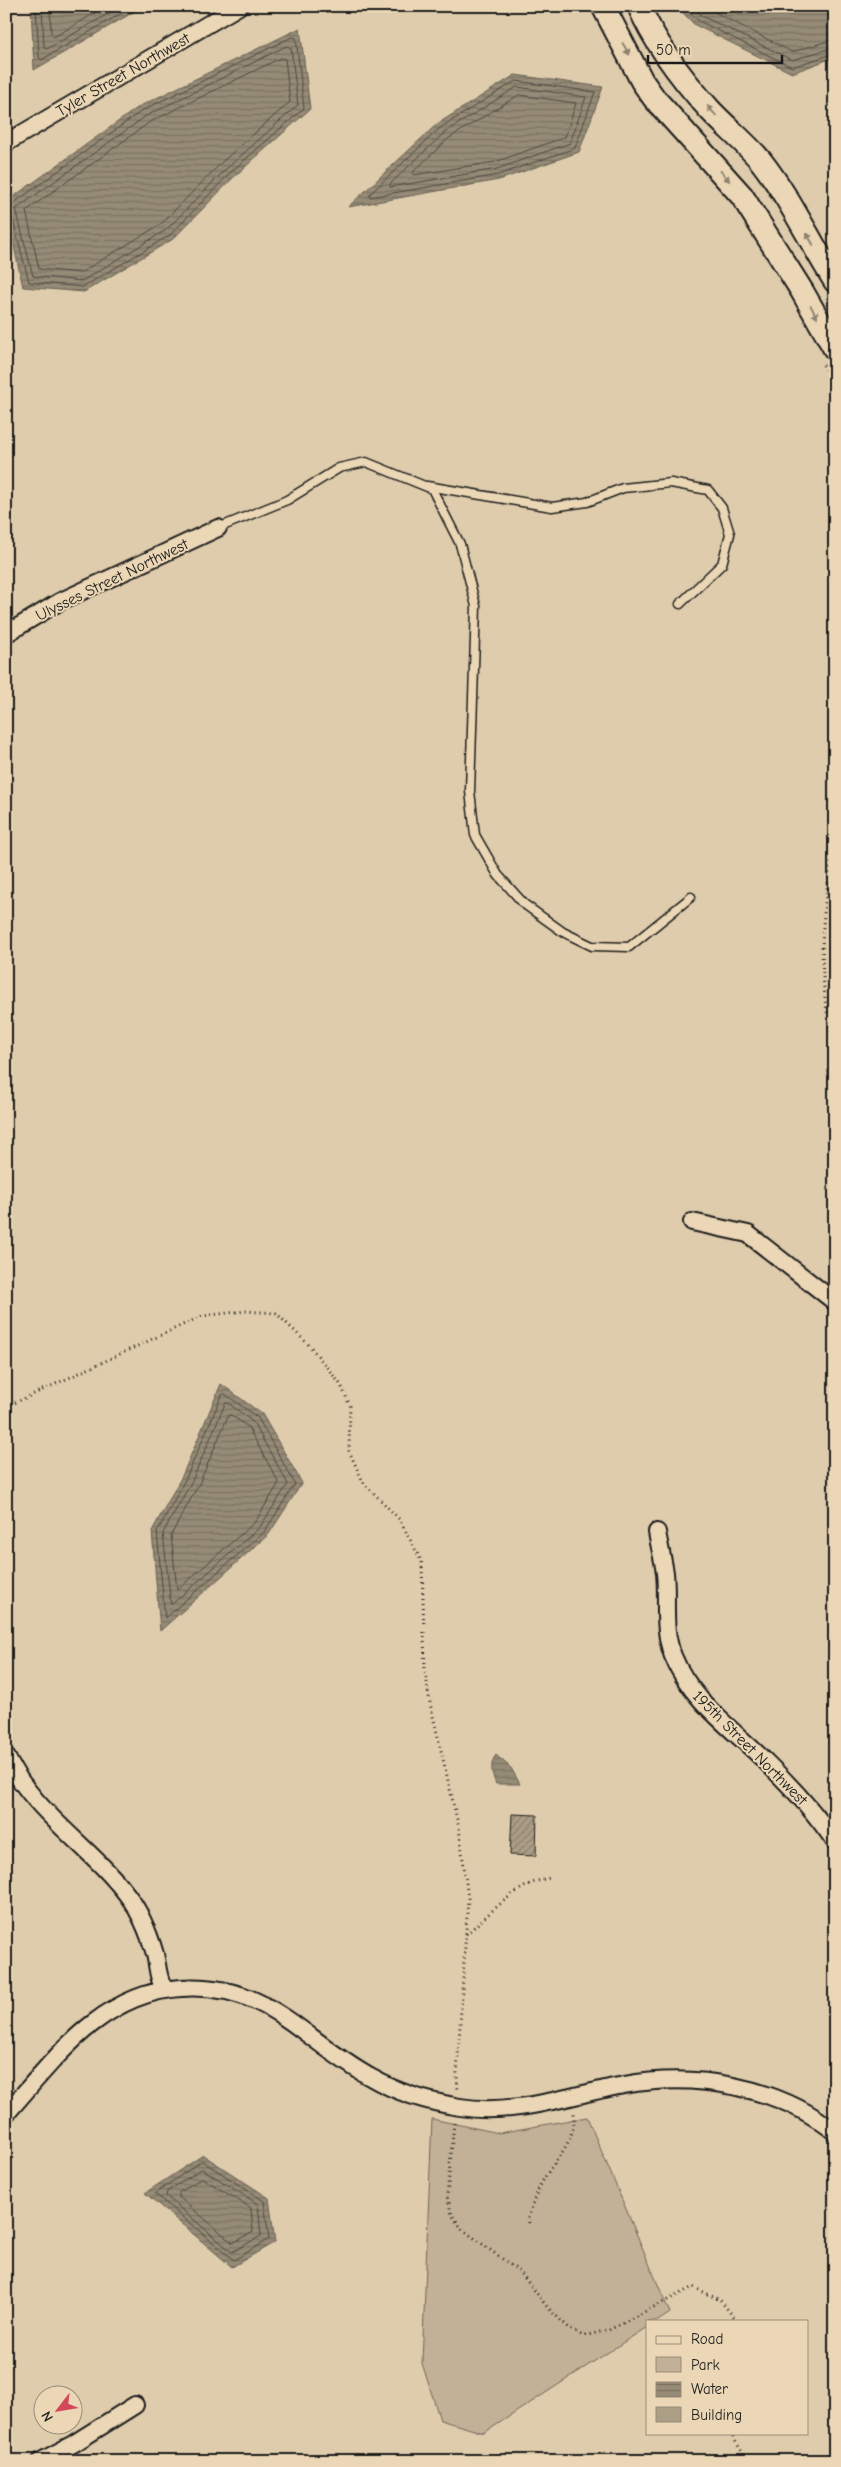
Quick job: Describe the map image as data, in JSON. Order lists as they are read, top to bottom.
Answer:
{
  "streets": {
    "street": ["Tyler Street Northwest", "Ulysses Street Northwest", "195th Street Northwest"]
  },
  "legend": [
    "Road",
    "Park",
    "Water",
    "Building"
  ],
  "scale_bar": "50 m",
  "north": "bottom left"
}
